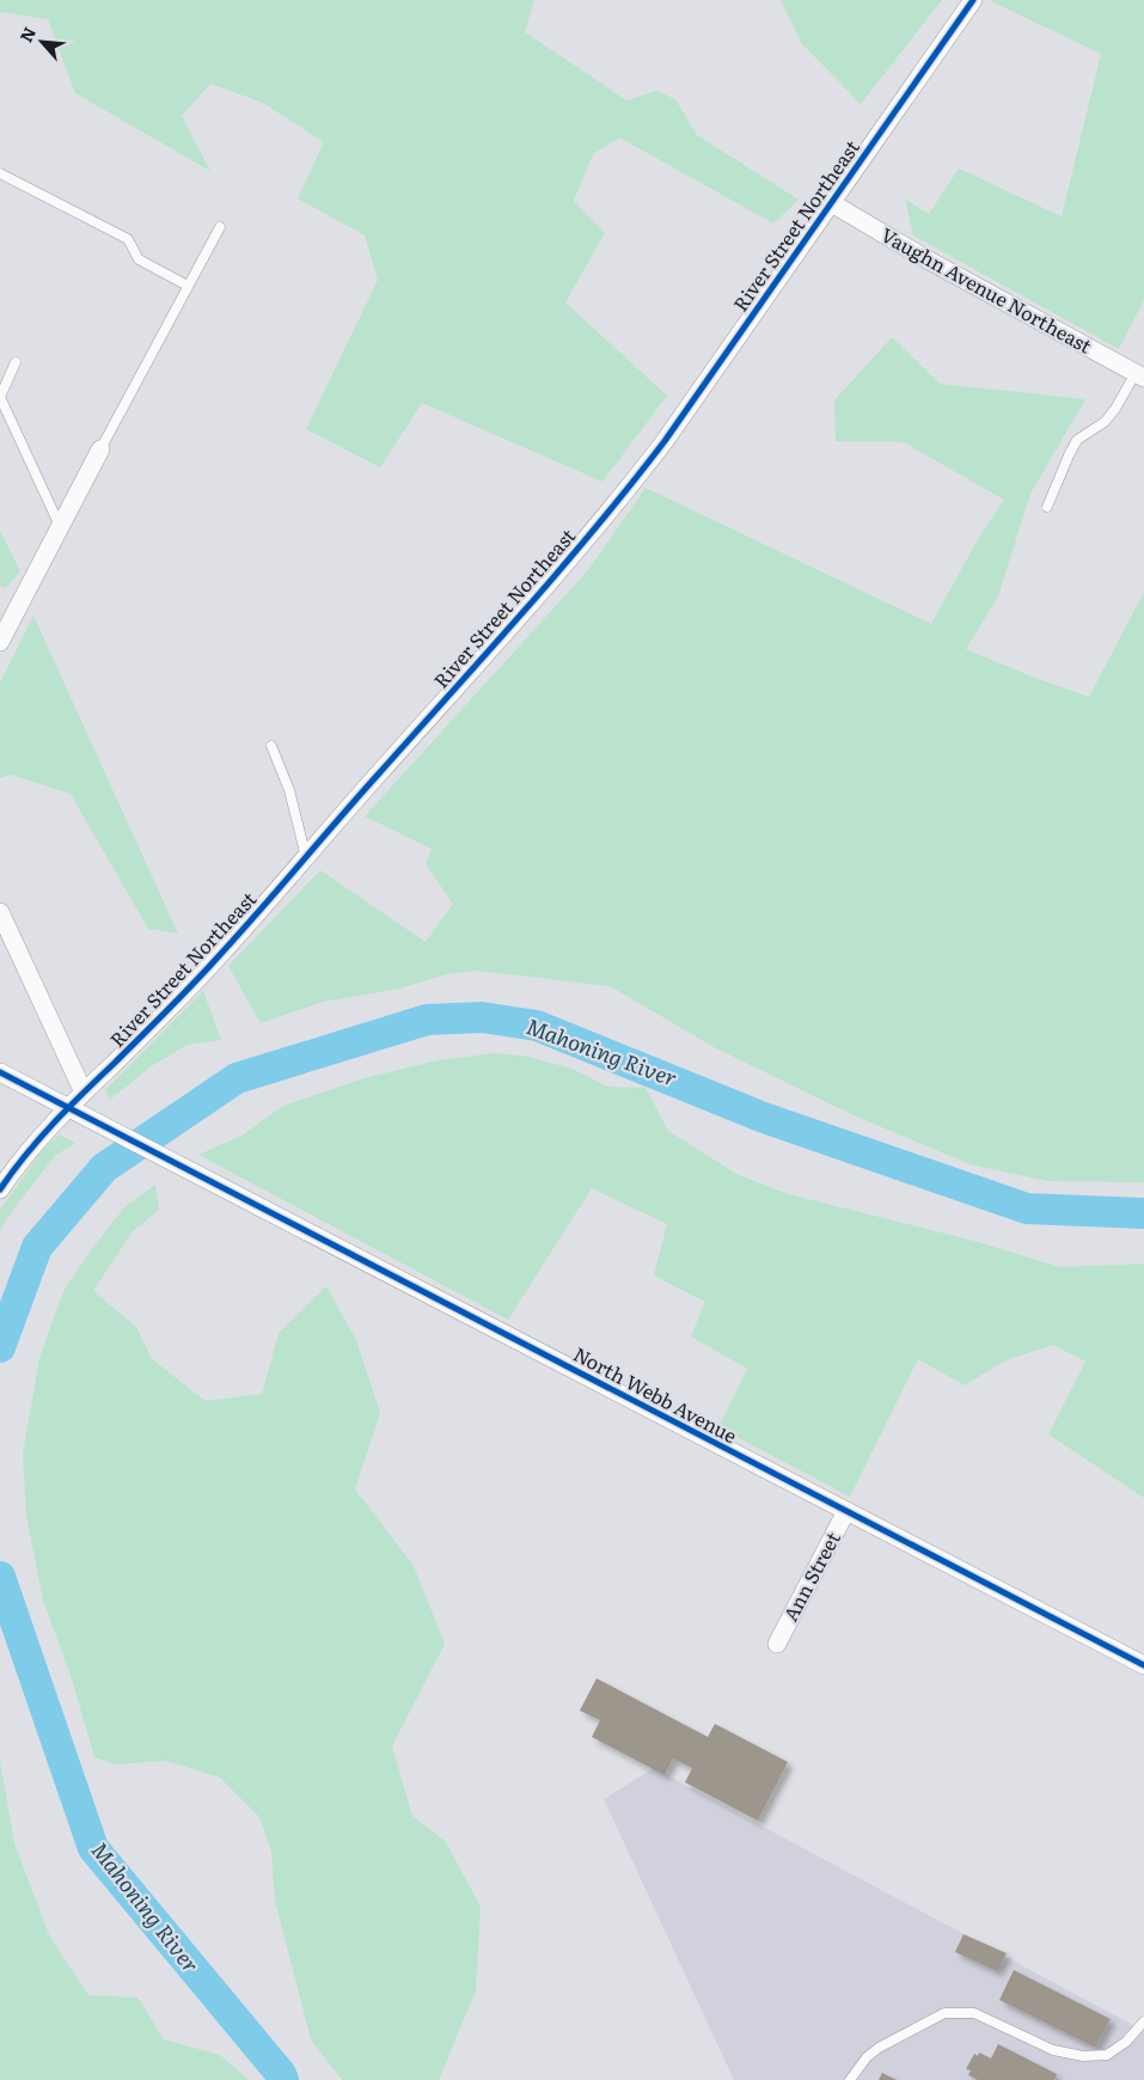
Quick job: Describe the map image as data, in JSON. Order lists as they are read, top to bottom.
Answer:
{
  "streets": {
    "street": [
      "River Street Northeast",
      "Vaughn Avenue Northeast",
      "North Webb Avenue",
      "Ann Street"
    ]
  },
  "crossings": [
    ["River Street Northeast", "Vaughn Avenue Northeast"],
    ["River Street Northeast", "North Webb Avenue"],
    ["North Webb Avenue", "Ann Street"]
  ],
  "water": ["Mahoning River"],
  "north": "top left"
}
